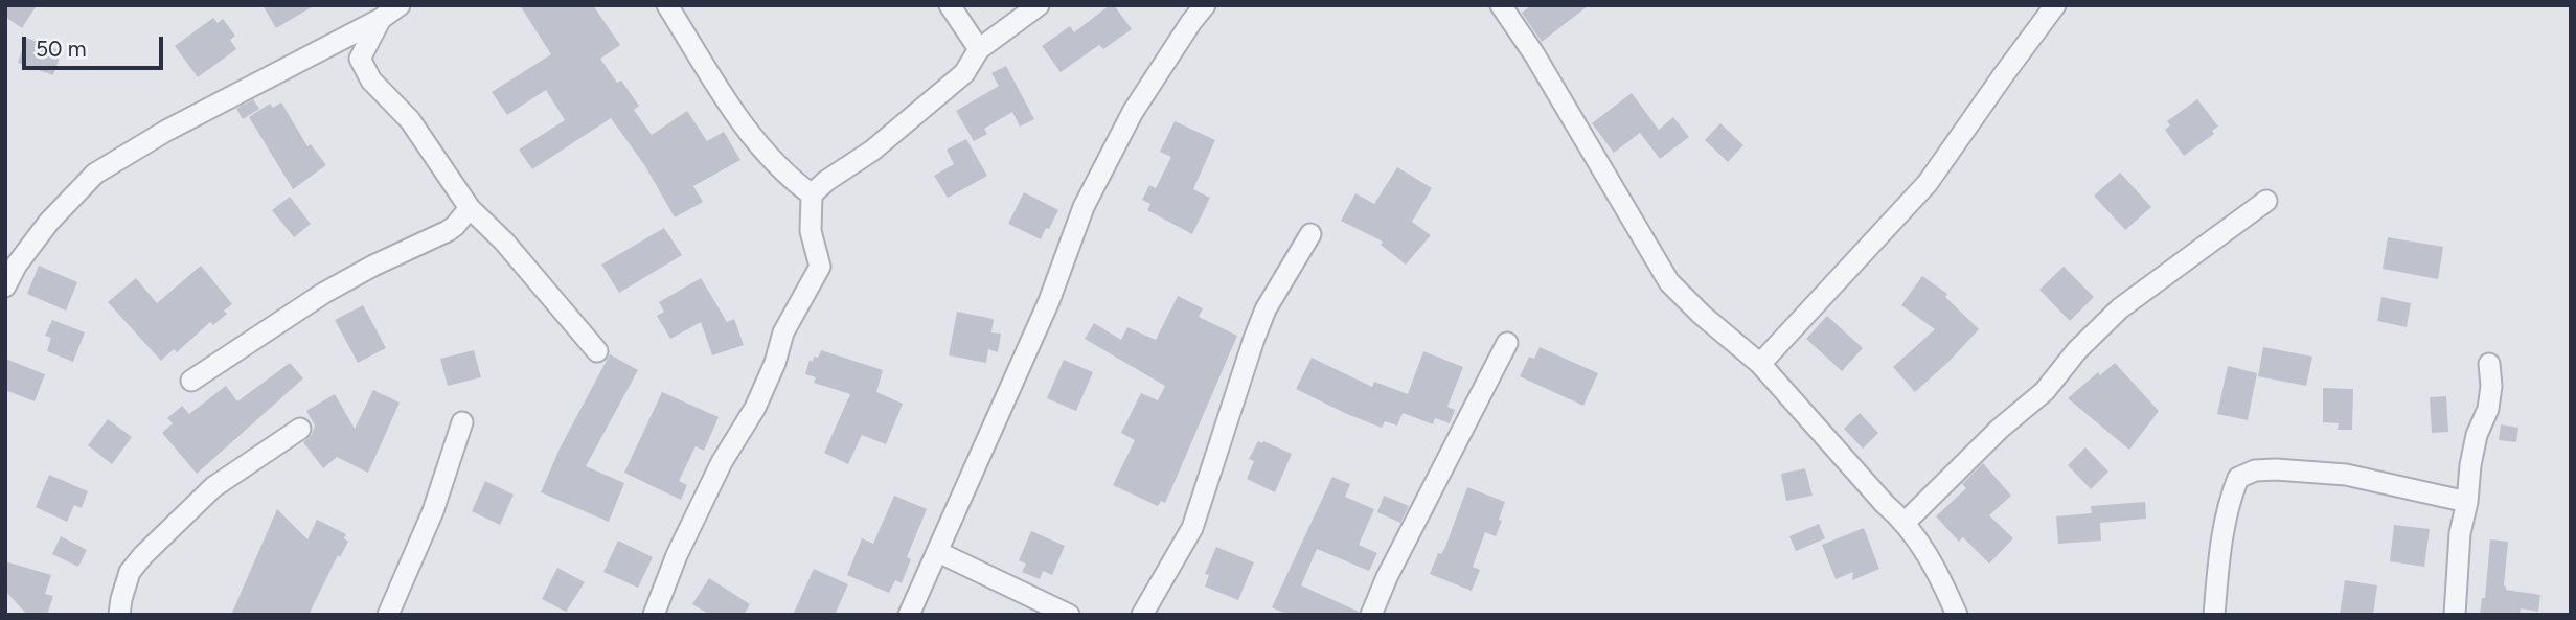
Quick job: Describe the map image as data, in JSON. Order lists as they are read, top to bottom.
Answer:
{
  "scale_bar": "50 m"
}
